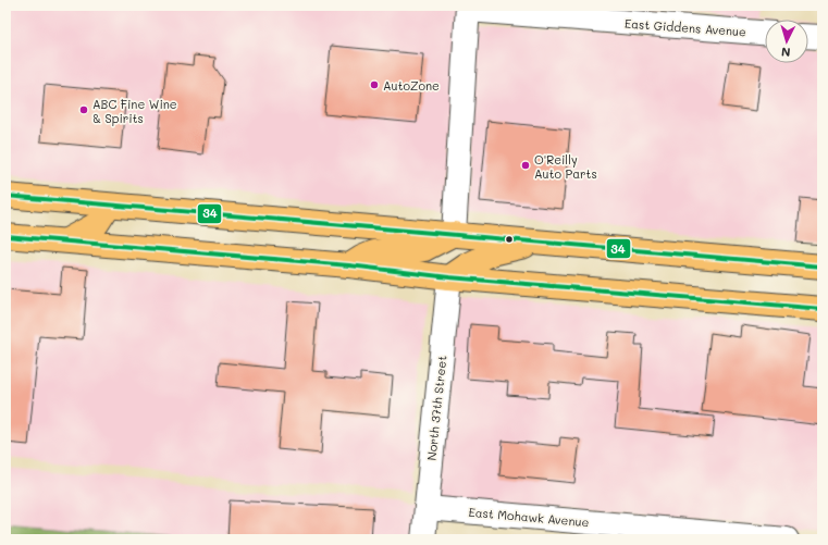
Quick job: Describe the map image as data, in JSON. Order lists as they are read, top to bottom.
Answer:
{
  "streets": {
    "street": ["East Giddens Avenue", "North 37th Street", "East Mohawk Avenue"]
  },
  "crossings": [
    ["North 37th Street", "East Mohawk Avenue"]
  ],
  "places": ["AutoZone", "ABC Fine Wine & Spirits", "O'Reilly Auto Parts"],
  "lines": ["transit line 34"],
  "north": "bottom"
}
